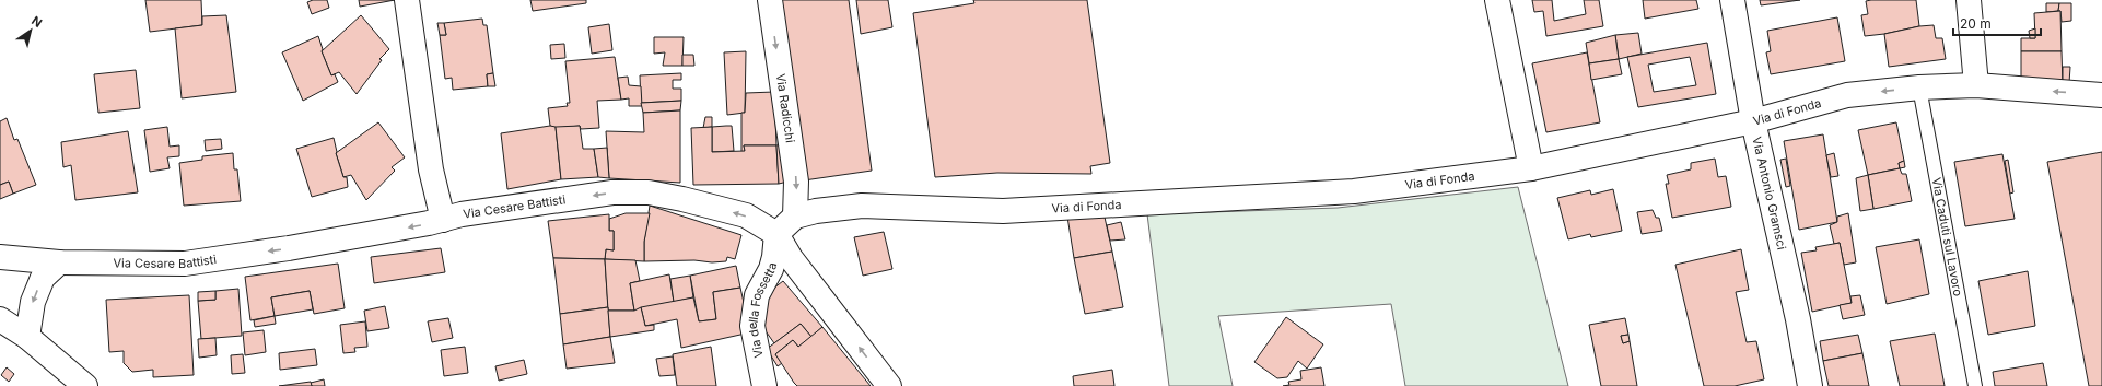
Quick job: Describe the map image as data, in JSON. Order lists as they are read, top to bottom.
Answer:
{
  "streets": {
    "street": [
      "Via Radicchi",
      "Via di Fonda",
      "Via Antonio Gramsci",
      "Via Cesare Battisti",
      "Via della Fossetta"
    ],
    "lane": ["Via Caduti sul Lavoro"]
  },
  "crossings": [
    ["Via Radicchi", "Via di Fonda"],
    ["Via di Fonda", "Via Antonio Gramsci"],
    ["Via di Fonda", "Via Cesare Battisti"],
    ["Via di Fonda", "Via Caduti sul Lavoro"],
    ["Via di Fonda", "Via della Fossetta"],
    ["Via Cesare Battisti", "Via della Fossetta"]
  ],
  "one_way": ["Via Radicchi", "Via Cesare Battisti"],
  "scale_bar": "20 m",
  "north": "top right"
}
